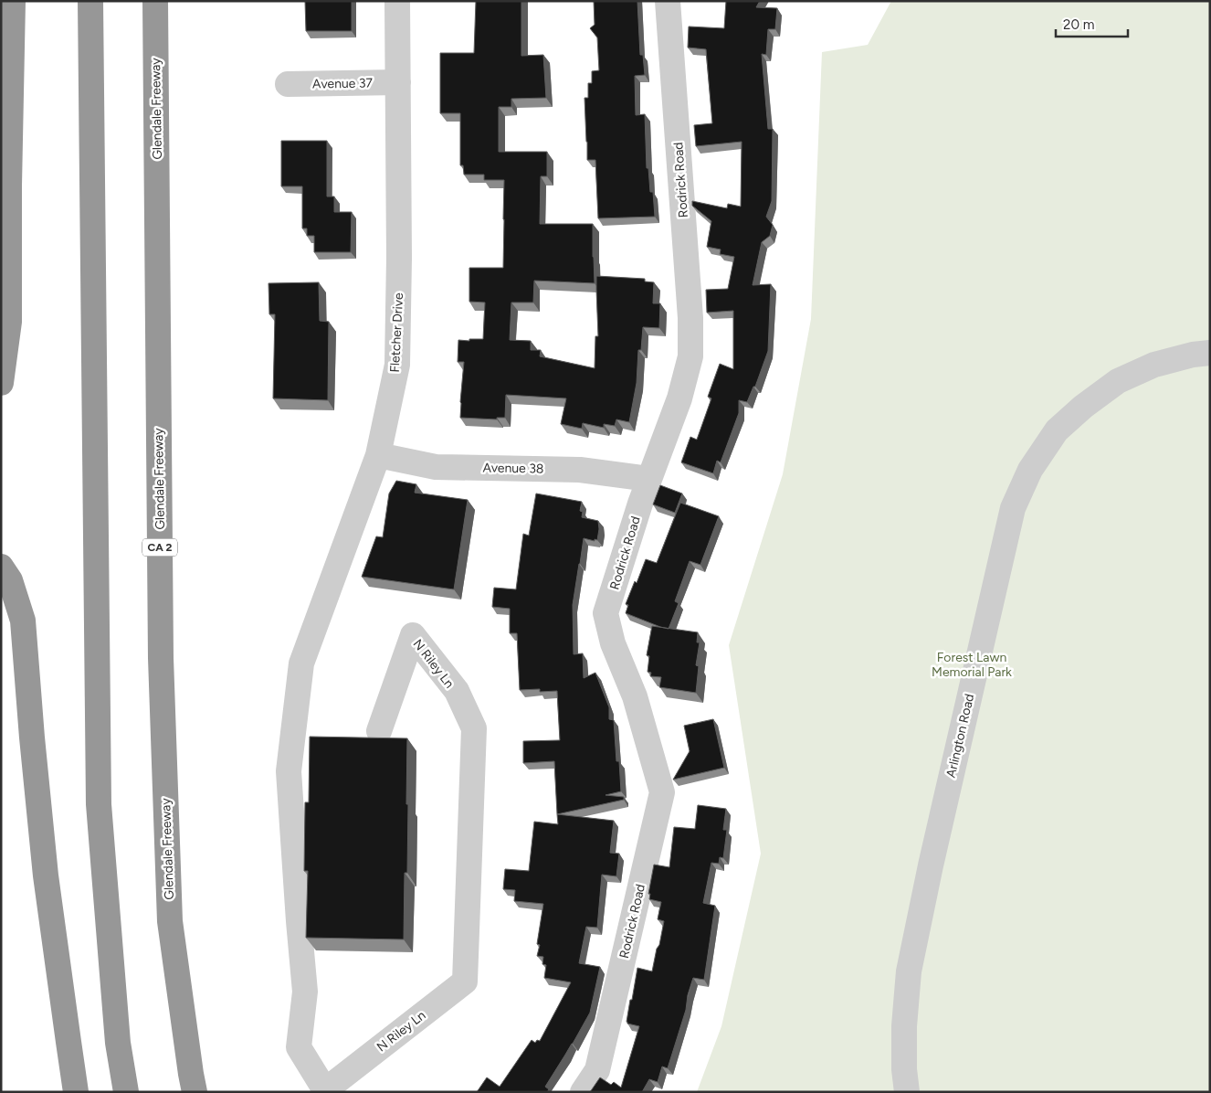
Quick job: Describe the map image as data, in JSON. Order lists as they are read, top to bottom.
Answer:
{
  "streets": {
    "highway": ["Glendale Freeway", "CA 2"],
    "street": [
      "Avenue 37",
      "Rodrick Road",
      "Fletcher Drive",
      "Avenue 38",
      "N Riley Ln",
      "Arlington Road"
    ]
  },
  "crossings": [
    ["Avenue 37", "Fletcher Drive"],
    ["Rodrick Road", "Avenue 38"],
    ["Fletcher Drive", "Avenue 38"],
    ["Fletcher Drive", "N Riley Ln"]
  ],
  "parks": ["Forest Lawn Memorial Park"],
  "scale_bar": "20 m"
}
